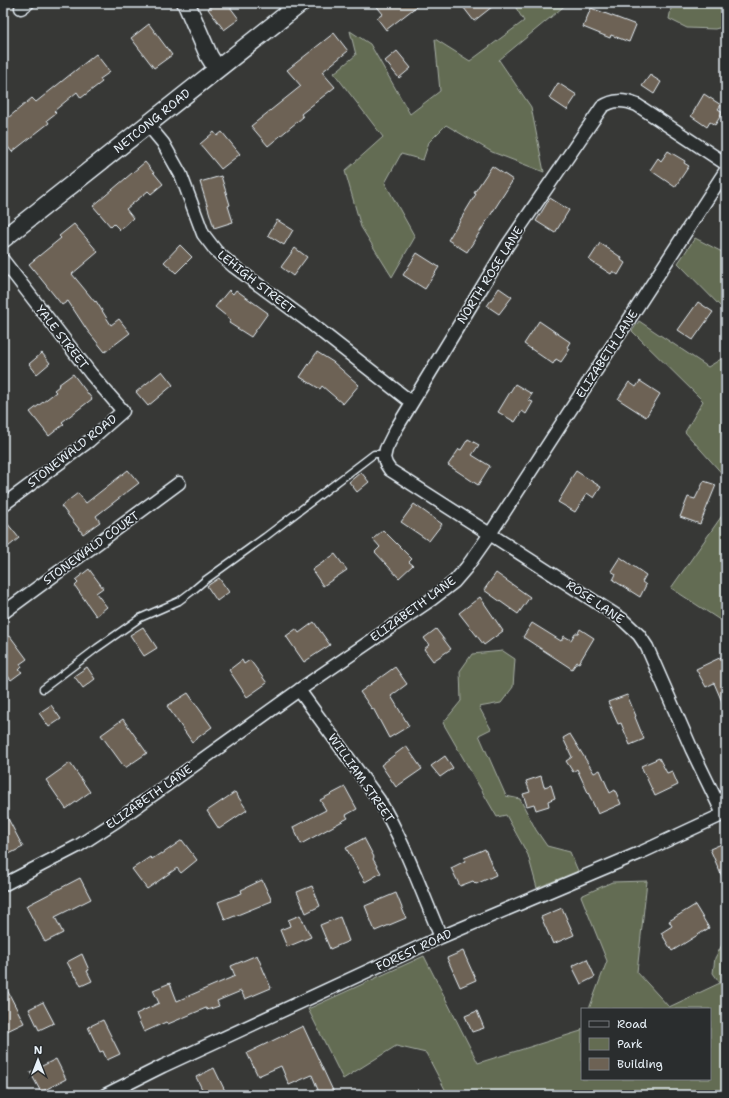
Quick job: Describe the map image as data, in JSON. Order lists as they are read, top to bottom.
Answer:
{
  "streets": {
    "street": [
      "NETCONG ROAD",
      "NORTH ROSE LANE",
      "LEHIGH STREET",
      "YALE STREET",
      "ELIZABETH LANE",
      "STONEWALD ROAD",
      "STONEWALD COURT",
      "ROSE LANE",
      "WILLIAM STREET",
      "FOREST ROAD"
    ]
  },
  "crossings": [
    ["NETCONG ROAD", "LEHIGH STREET"],
    ["NORTH ROSE LANE", "LEHIGH STREET"],
    ["NORTH ROSE LANE", "ROSE LANE"],
    ["YALE STREET", "STONEWALD ROAD"],
    ["ELIZABETH LANE", "ROSE LANE"],
    ["ELIZABETH LANE", "WILLIAM STREET"],
    ["ROSE LANE", "FOREST ROAD"],
    ["WILLIAM STREET", "FOREST ROAD"]
  ],
  "legend": ["Road", "Park", "Building"],
  "north": "top"
}
